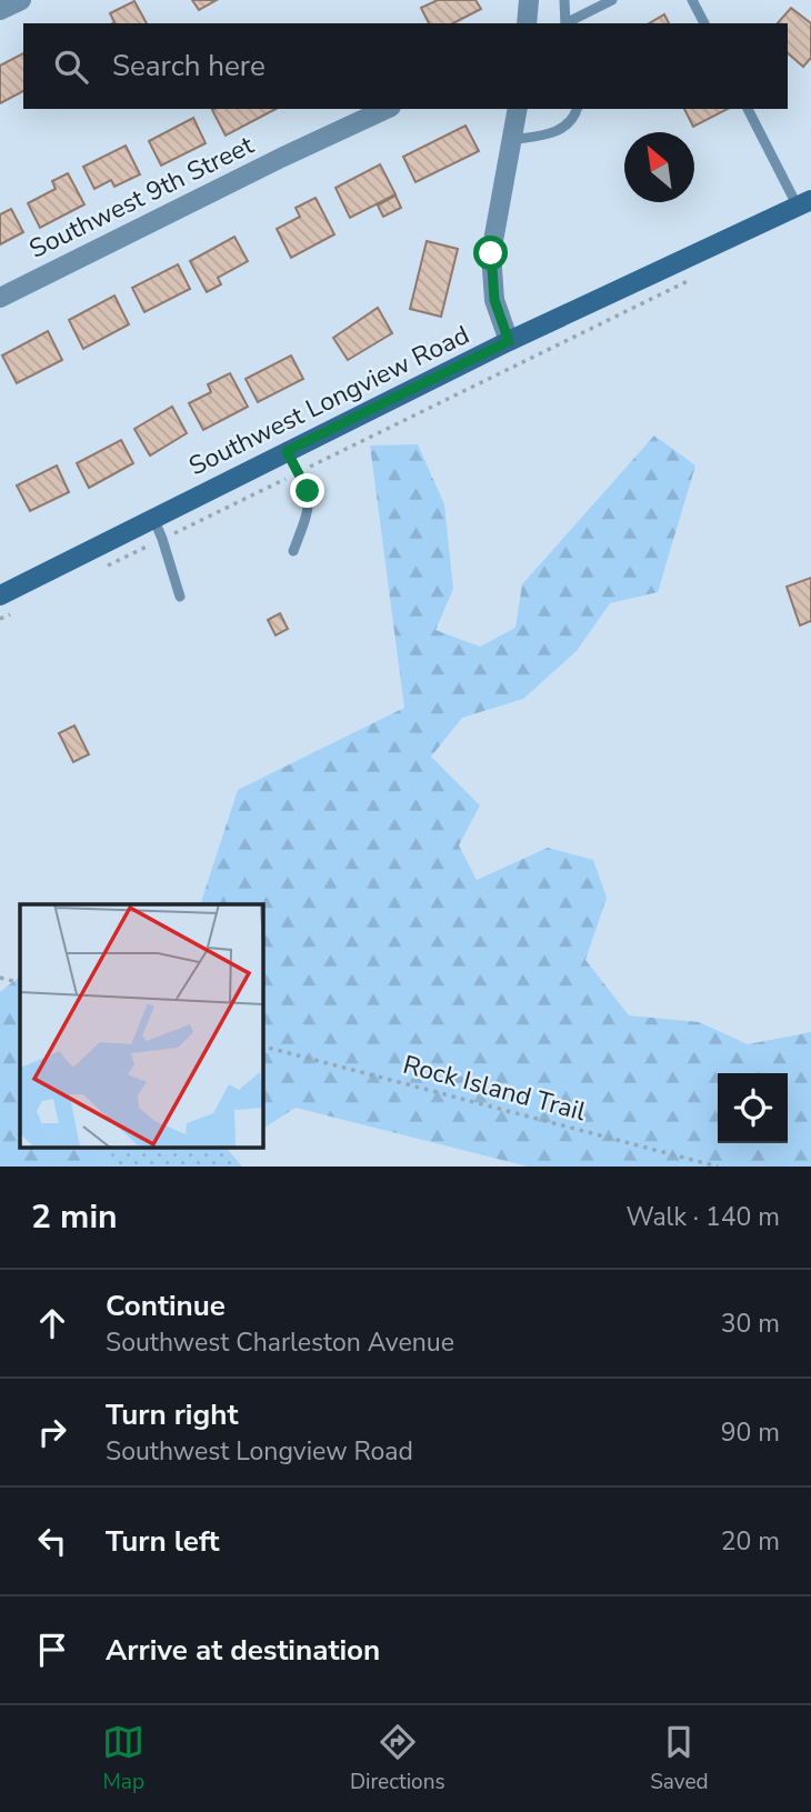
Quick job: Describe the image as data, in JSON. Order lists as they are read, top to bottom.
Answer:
{
  "streets": {
    "street": ["Southwest 9th Street", "Southwest Longview Road"],
    "path": ["Rock Island Trail"]
  },
  "north": "top left",
  "page": {
    "search": "Search here",
    "heading": ["2 min", "Walk · 140 m"],
    "list": [
      ["Continue", "Southwest Charleston Avenue", "30 m"],
      ["Turn right", "Southwest Longview Road", "90 m"],
      ["Turn left", "20 m"],
      "Arrive at destination"
    ],
    "nav": ["Map", "Directions", "Saved"]
  }
}
